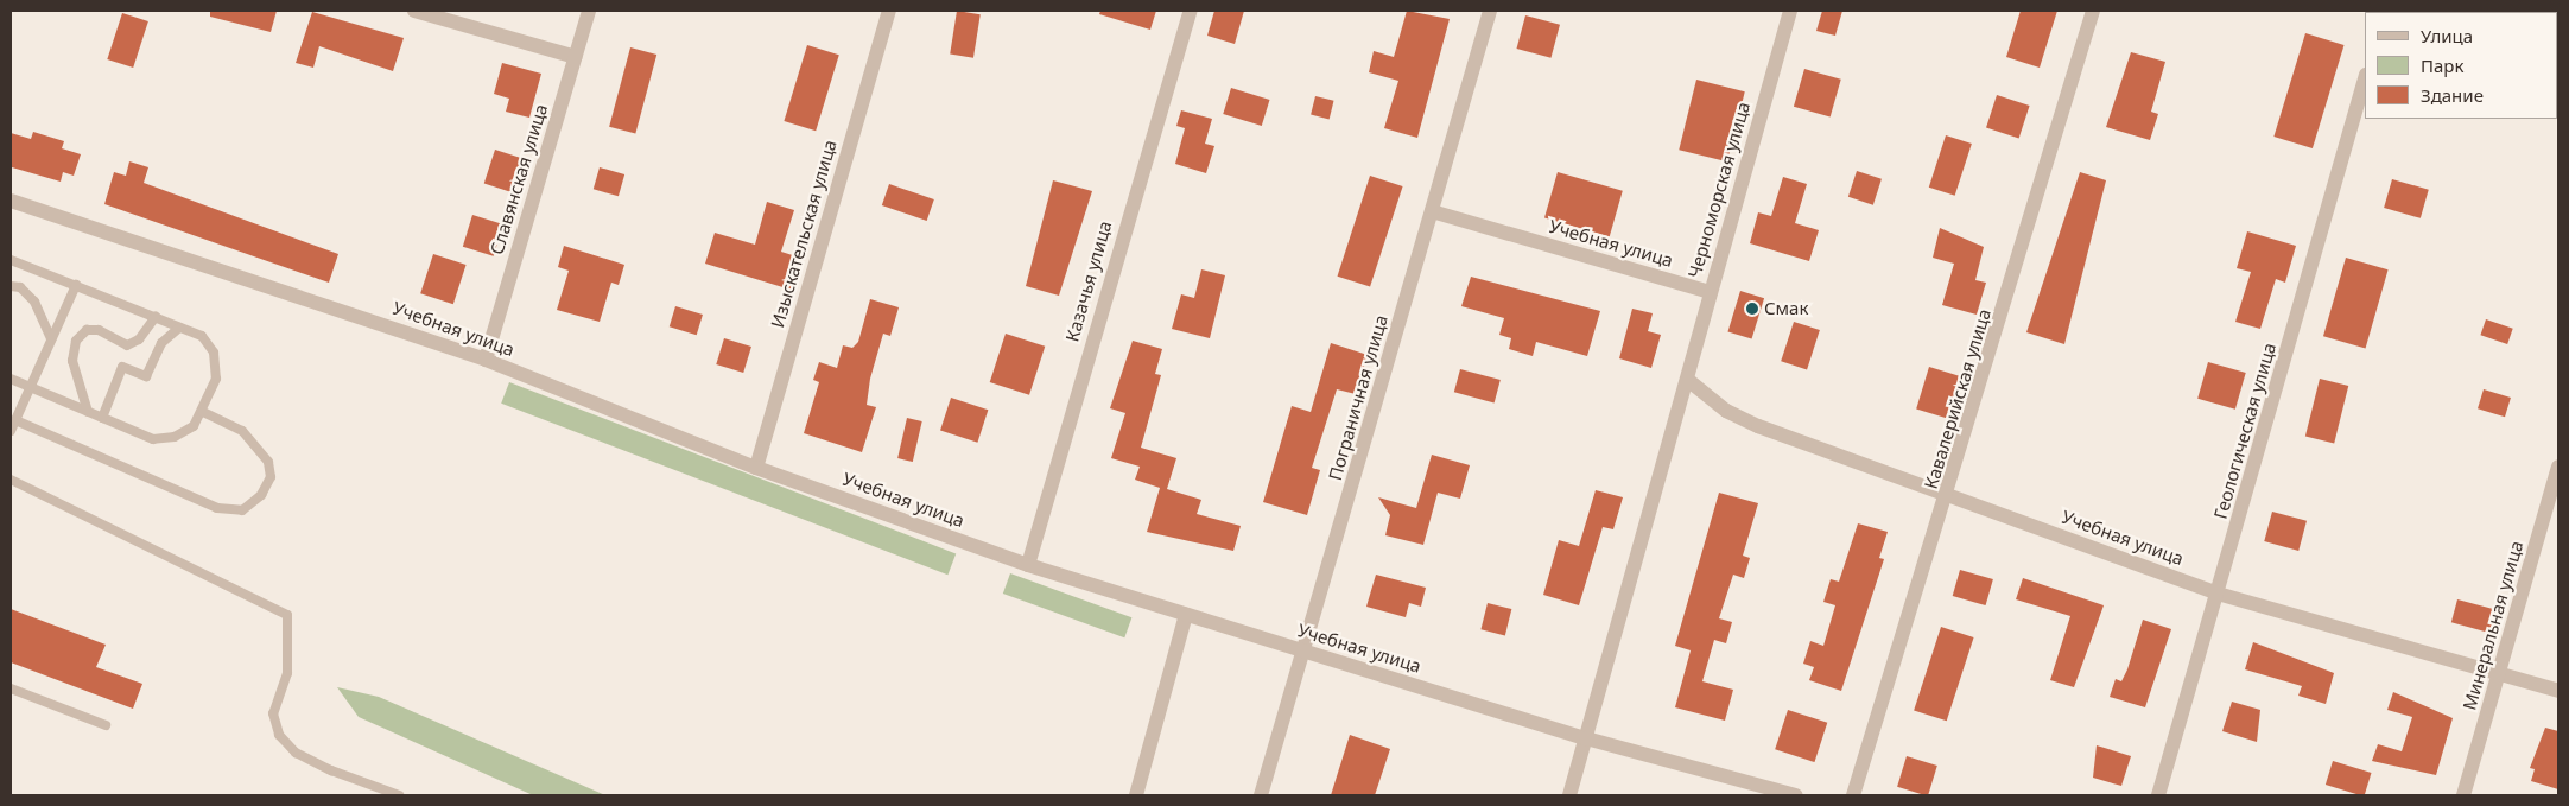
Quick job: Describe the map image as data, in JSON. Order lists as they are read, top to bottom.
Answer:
{
  "streets": {
    "street": [
      "Славянская улица",
      "Черноморская улица",
      "Изыскательская улица",
      "Учебная улица",
      "Казачья улица",
      "Пограничная улица",
      "Кавалерийская улица",
      "Геологическая улица",
      "Минеральная улица"
    ]
  },
  "crossings": [
    ["Славянская улица", "Учебная улица"],
    ["Черноморская улица", "Учебная улица"],
    ["Изыскательская улица", "Учебная улица"],
    ["Учебная улица", "Казачья улица"],
    ["Учебная улица", "Пограничная улица"],
    ["Учебная улица", "Кавалерийская улица"],
    ["Учебная улица", "Геологическая улица"],
    ["Учебная улица", "Минеральная улица"]
  ],
  "places": ["Смак"],
  "legend": ["Улица", "Парк", "Здание"]
}
